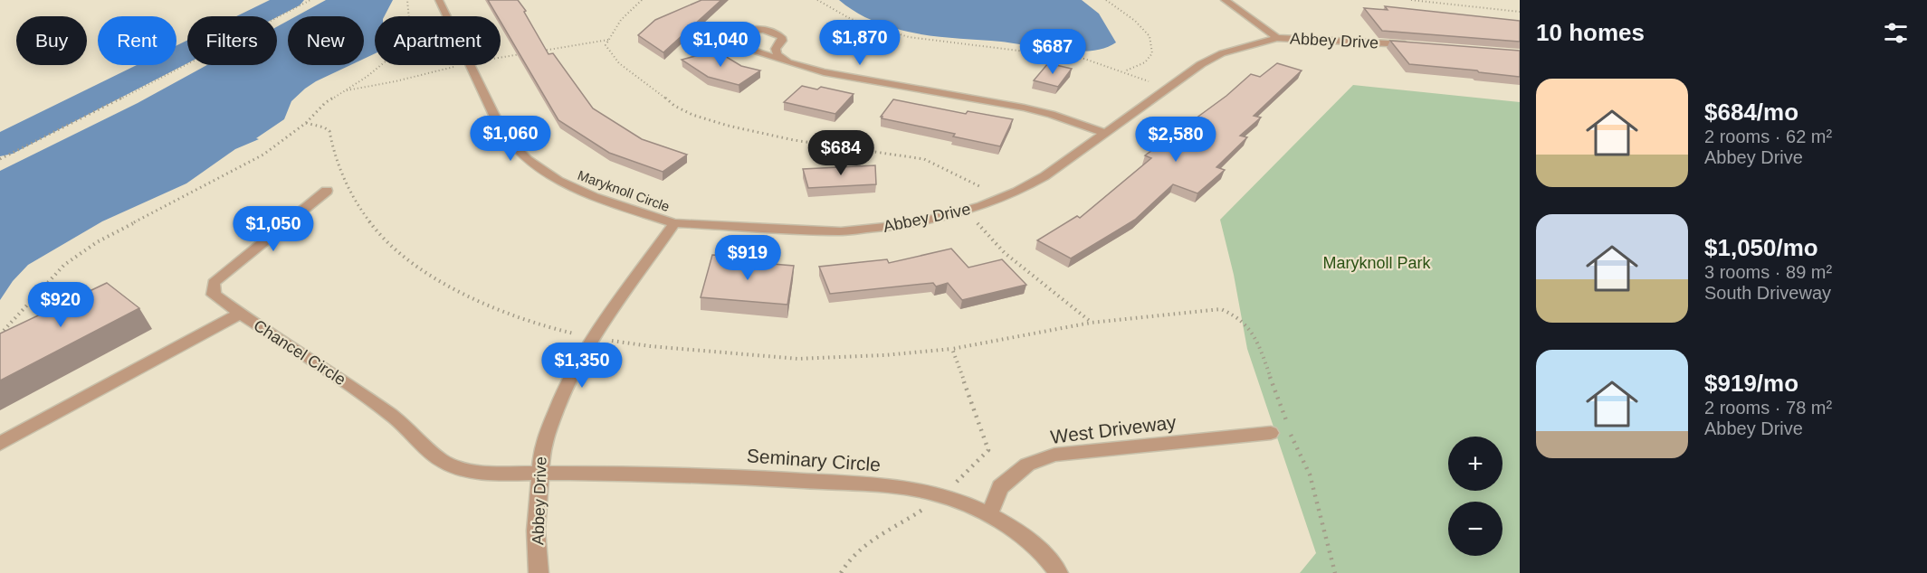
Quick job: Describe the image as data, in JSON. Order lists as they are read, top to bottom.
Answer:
{
  "streets": {
    "street": [
      "Abbey Drive",
      "Maryknoll Circle",
      "Chancel Circle",
      "West Driveway",
      "Seminary Circle"
    ]
  },
  "crossings": [
    ["Abbey Drive", "Maryknoll Circle"],
    ["Abbey Drive", "Chancel Circle"],
    ["Abbey Drive", "Seminary Circle"],
    ["Chancel Circle", "Seminary Circle"],
    ["West Driveway", "Seminary Circle"]
  ],
  "parks": ["Maryknoll Park"],
  "page": {
    "heading": "10 homes",
    "chip": [
      "Buy",
      "Rent",
      "Filters",
      "New",
      "Apartment"
    ],
    "price": [
      "$1,870",
      "$1,040",
      "$687",
      "$1,060",
      "$2,580",
      "$684",
      "$1,050",
      "$919",
      "$920",
      "$1,350"
    ],
    "list": [
      {
        "name": "$684/mo",
        "note": "2 rooms · 62 m² · Abbey Drive"
      },
      {
        "name": "$1,050/mo",
        "note": "3 rooms · 89 m² · South Driveway"
      },
      {
        "name": "$919/mo",
        "note": "2 rooms · 78 m² · Abbey Drive"
      }
    ],
    "map_buttons": ["+", "−"]
  }
}
